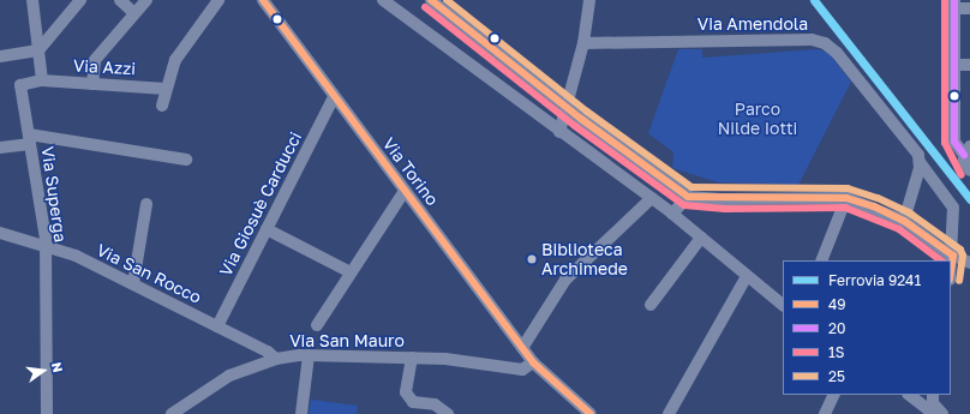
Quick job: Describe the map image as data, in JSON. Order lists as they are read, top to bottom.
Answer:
{
  "streets": {
    "street": [
      "Via Amendola",
      "Via Azzi",
      "Via Torino",
      "Via Superga",
      "Via Giosuè Carducci",
      "Via San Rocco",
      "Via San Mauro"
    ]
  },
  "crossings": [
    ["Via Azzi", "Via Superga"],
    ["Via Torino", "Via Giosuè Carducci"],
    ["Via Torino", "Via San Mauro"],
    ["Via Superga", "Via San Rocco"],
    ["Via Giosuè Carducci", "Via San Rocco"],
    ["Via San Rocco", "Via San Mauro"]
  ],
  "parks": ["Parco Nilde Iotti"],
  "places": ["Biblioteca Archimede"],
  "lines": [
    "rail line 9241",
    "transit line 49",
    "transit line 20",
    "transit line 1S",
    "transit line 25"
  ],
  "legend": [
    "Ferrovia 9241",
    "49",
    "20",
    "1S",
    "25"
  ],
  "north": "right"
}
